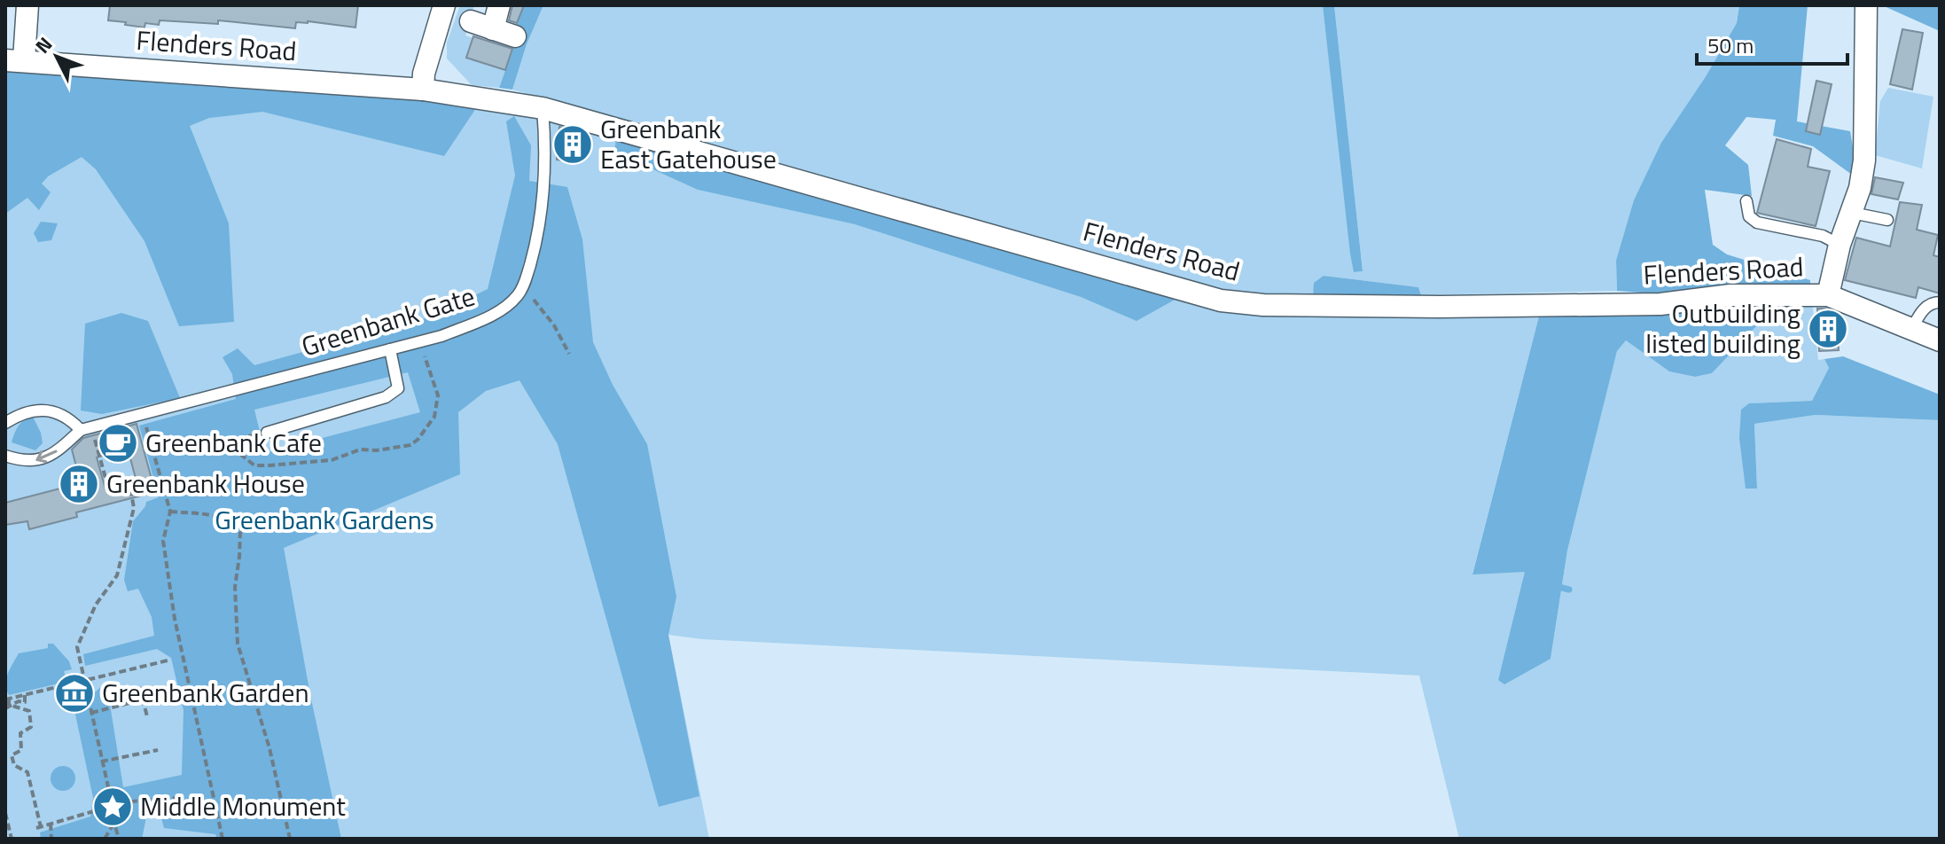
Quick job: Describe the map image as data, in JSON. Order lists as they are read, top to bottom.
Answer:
{
  "streets": {
    "street": ["Flenders Road"],
    "lane": ["Greenbank Gate"]
  },
  "crossings": [
    ["Flenders Road", "Greenbank Gate"]
  ],
  "parks": ["Greenbank Gardens"],
  "places": {
    "building": ["Greenbank East Gatehouse", "Outbuilding listed building", "Greenbank House"],
    "cafe": ["Greenbank Cafe"],
    "museum": ["Greenbank Garden"],
    "place": ["Middle Monument"]
  },
  "scale_bar": "50 m",
  "north": "top left"
}
